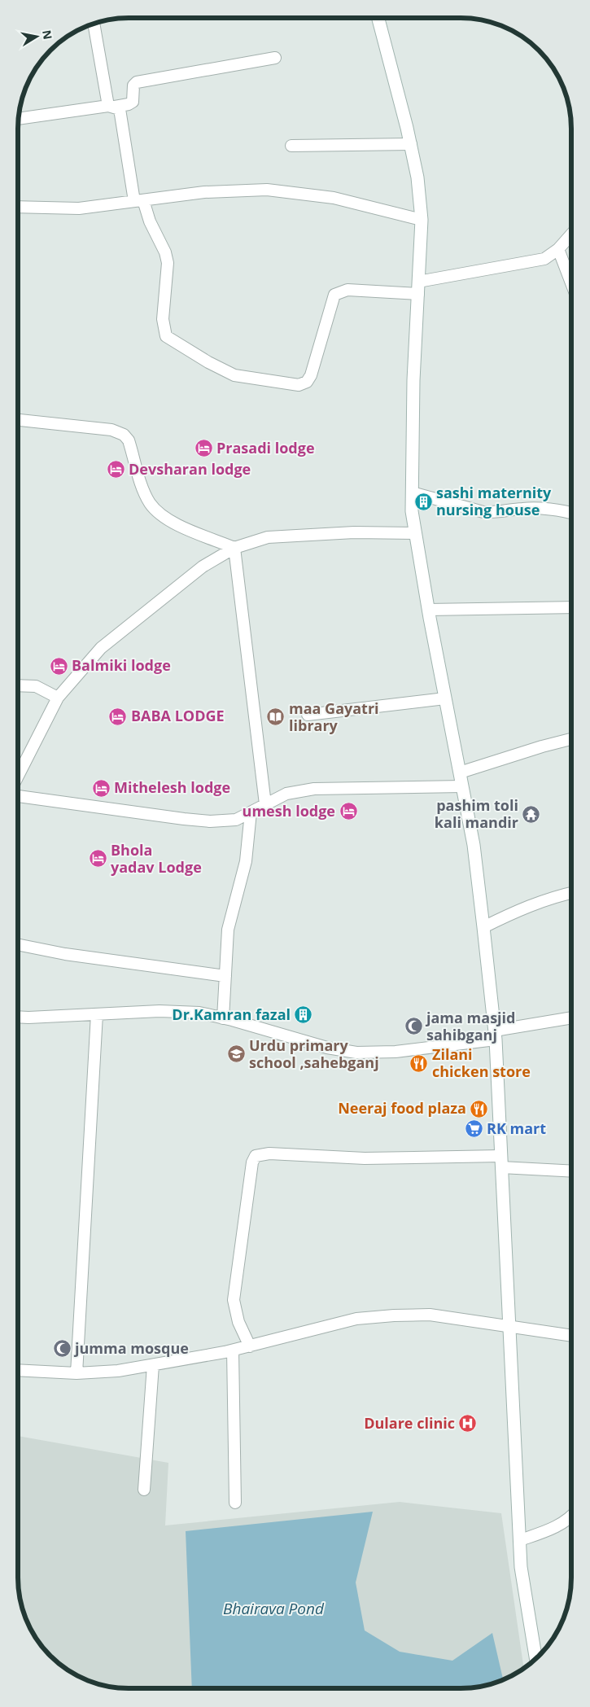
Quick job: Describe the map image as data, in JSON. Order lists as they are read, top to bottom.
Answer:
{
  "water": ["Bhairava Pond"],
  "places": {
    "hotel": [
      "Prasadi lodge",
      "Devsharan lodge",
      "Balmiki lodge",
      "BABA LODGE",
      "Mithelesh lodge",
      "umesh lodge",
      "Bhola yadav Lodge"
    ],
    "building": ["sashi maternity nursing house", "Dr.Kamran fazal"],
    "library": ["maa Gayatri library"],
    "temple": ["pashim toli kali mandir"],
    "mosque": ["jama masjid sahibganj", "jumma mosque"],
    "school or university": ["Urdu primary school ,sahebganj"],
    "restaurant": ["Zilani chicken store", "Neeraj food plaza"],
    "supermarket": ["RK mart"],
    "hospital": ["Dulare clinic"]
  },
  "north": "right"
}
